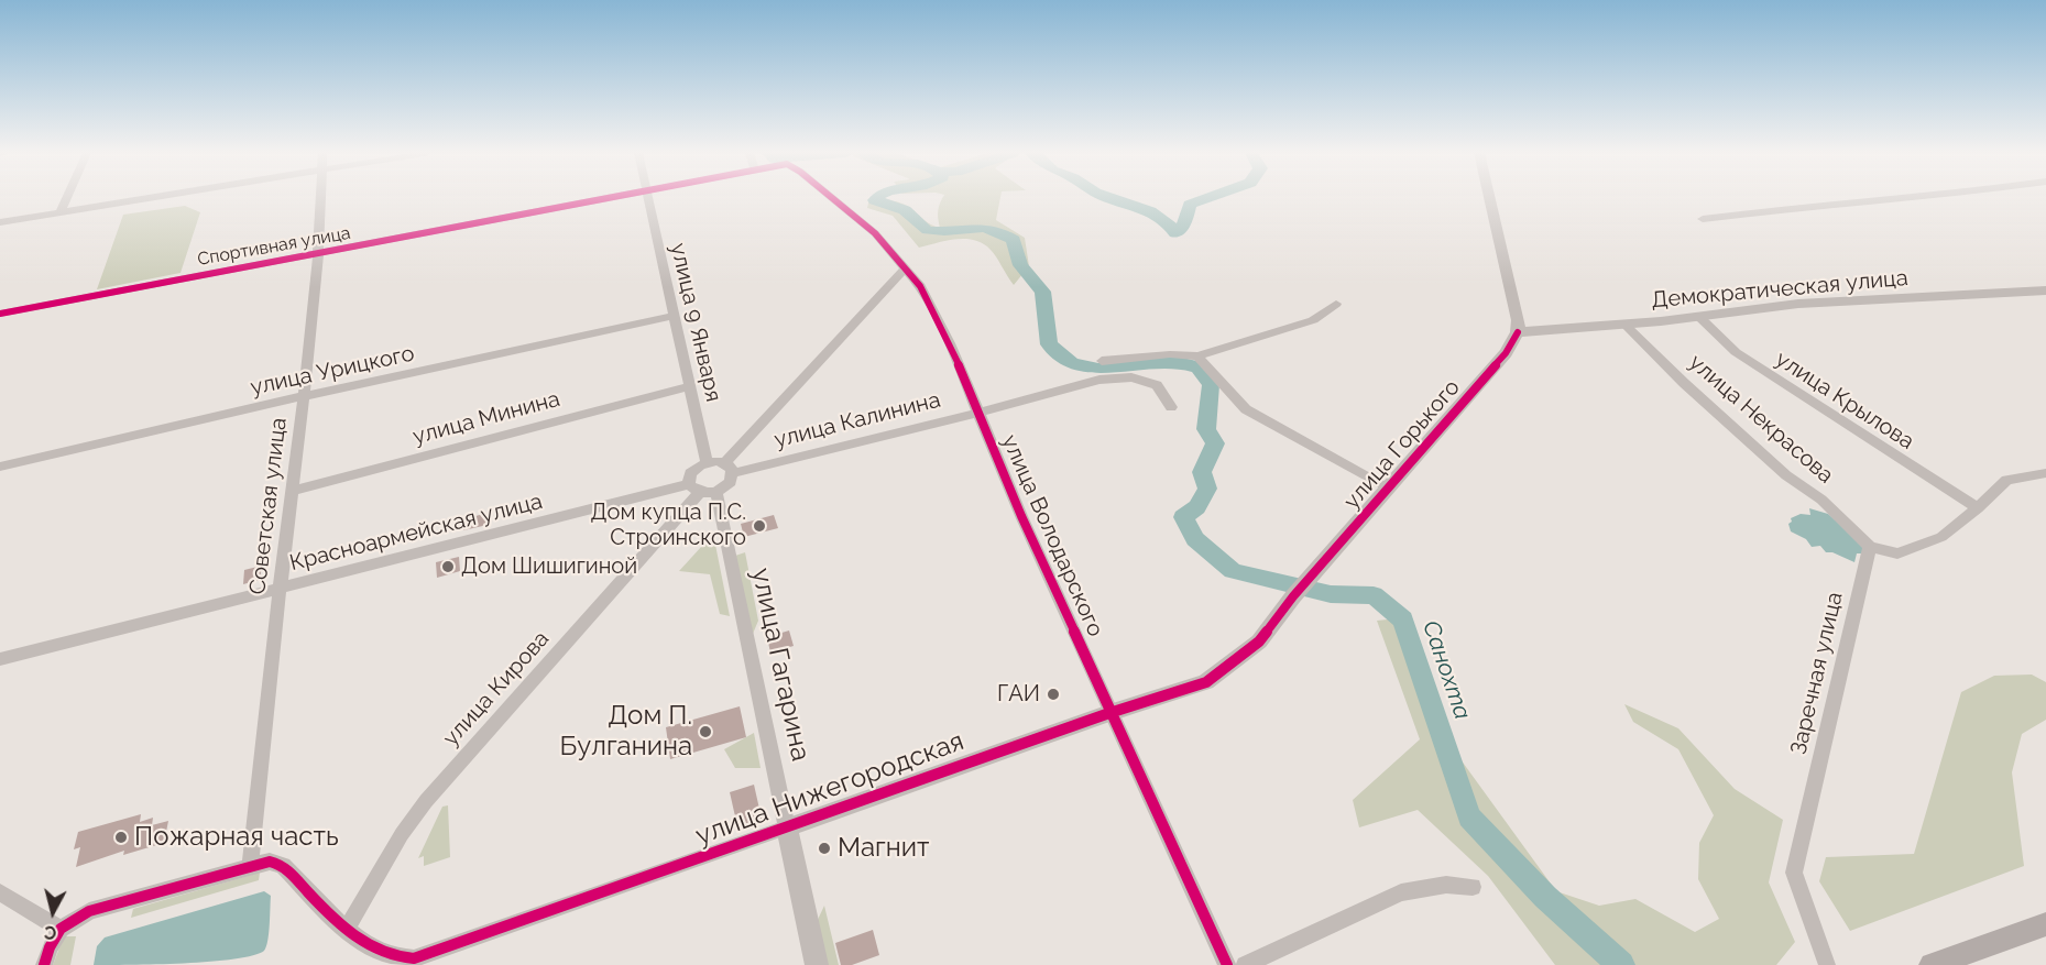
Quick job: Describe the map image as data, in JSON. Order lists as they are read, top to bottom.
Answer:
{
  "streets": {
    "street": [
      "Спортивная улица",
      "Демократическая улица",
      "улица 9 Января",
      "улица Урицкого",
      "улица Крылова",
      "улица Минина",
      "улица Некрасова",
      "улица Калинина",
      "улица Горького",
      "Советская улица",
      "Красноармейская улица",
      "улица Володарского",
      "улица Гагарина",
      "Заречная улица",
      "улица Кирова",
      "улица Нижегородская"
    ]
  },
  "crossings": [
    ["Спортивная улица", "Советская улица"],
    ["Демократическая улица", "улица Крылова"],
    ["Демократическая улица", "улица Некрасова"],
    ["Демократическая улица", "улица Горького"],
    ["улица 9 Января", "улица Урицкого"],
    ["улица 9 Января", "улица Минина"],
    ["улица 9 Января", "улица Калинина"],
    ["улица 9 Января", "Красноармейская улица"],
    ["улица 9 Января", "улица Гагарина"],
    ["улица 9 Января", "улица Кирова"],
    ["улица Урицкого", "Советская улица"],
    ["улица Минина", "Советская улица"],
    ["улица Некрасова", "Заречная улица"],
    ["улица Калинина", "Красноармейская улица"],
    ["улица Калинина", "улица Володарского"],
    ["улица Калинина", "улица Гагарина"],
    ["улица Калинина", "улица Кирова"],
    ["улица Горького", "улица Нижегородская"],
    ["Советская улица", "Красноармейская улица"],
    ["Советская улица", "улица Нижегородская"],
    ["Красноармейская улица", "улица Гагарина"],
    ["Красноармейская улица", "улица Кирова"],
    ["улица Володарского", "улица Нижегородская"],
    ["улица Гагарина", "улица Кирова"],
    ["улица Гагарина", "улица Нижегородская"],
    ["улица Кирова", "улица Нижегородская"]
  ],
  "water": ["Санохта"],
  "places": [
    "Дом купца П.С. Строинского",
    "Дом Шишигиной",
    "ГАИ",
    "Дом П. Булганина",
    "Пожарная часть",
    "Магнит"
  ],
  "north": "bottom"
}
